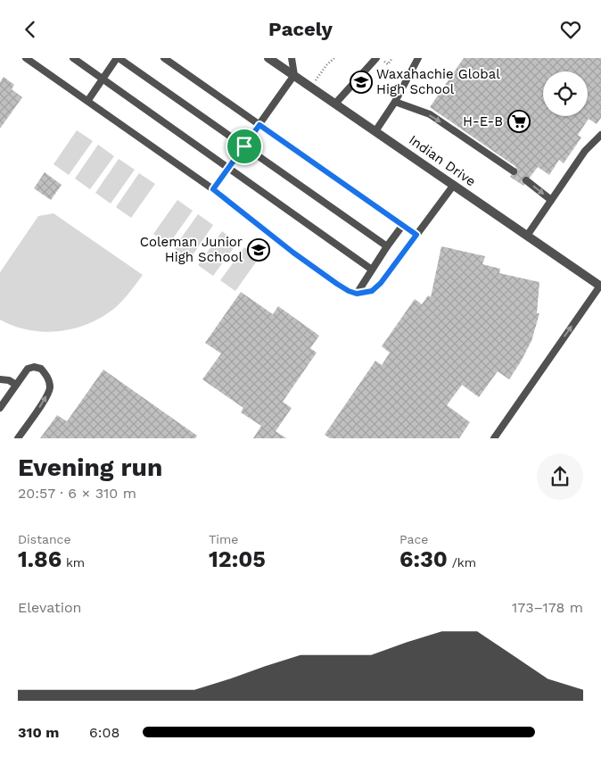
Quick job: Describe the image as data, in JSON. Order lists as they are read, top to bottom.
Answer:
{
  "streets": {
    "street": ["Indian Drive"]
  },
  "places": {
    "school or university": ["Waxahachie Global High School", "Coleman Junior High School"],
    "supermarket": ["H-E-B"]
  },
  "page": {
    "header": "Pacely",
    "heading": ["Evening run", "20:57 · 6 × 310 m"],
    "stats": [
      ["Distance", "1.86 km"],
      ["Time", "12:05"],
      ["Pace", "6:30 /km"]
    ],
    "chart": ["Elevation", "173–178 m"],
    "list": [
      {
        "name": "310 m",
        "note": "6:08"
      }
    ]
  }
}
